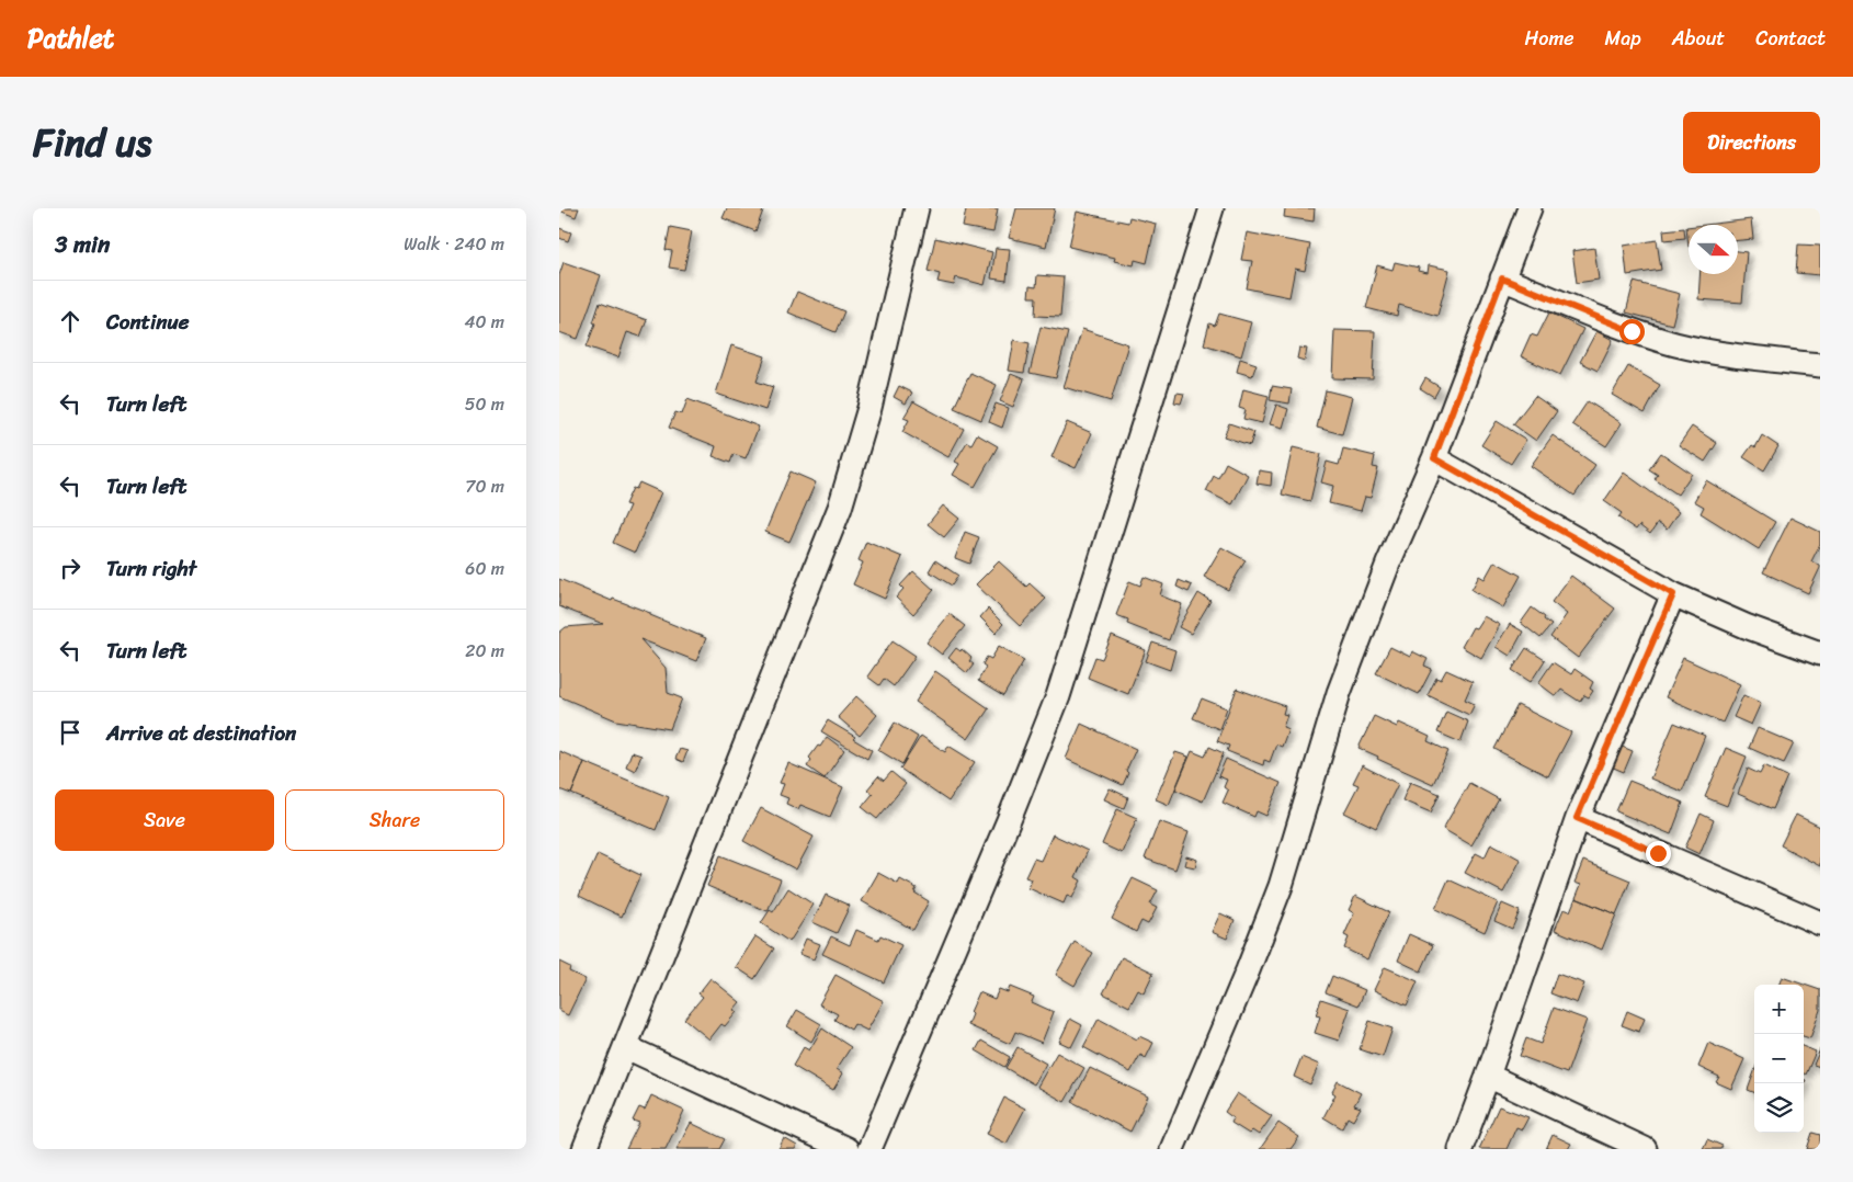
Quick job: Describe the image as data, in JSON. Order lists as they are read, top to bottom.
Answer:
{
  "north": "right",
  "page": {
    "header": "Pathlet",
    "nav": [
      "Home",
      "Map",
      "About",
      "Contact"
    ],
    "title": "Find us",
    "buttons": [
      "Directions",
      ["Save", "Share"]
    ],
    "heading": ["3 min", "Walk · 240 m"],
    "list": [
      ["Continue", "40 m"],
      ["Turn left", "50 m"],
      ["Turn left", "70 m"],
      ["Turn right", "60 m"],
      ["Turn left", "20 m"],
      "Arrive at destination"
    ],
    "map_buttons": ["+", "−"]
  }
}
